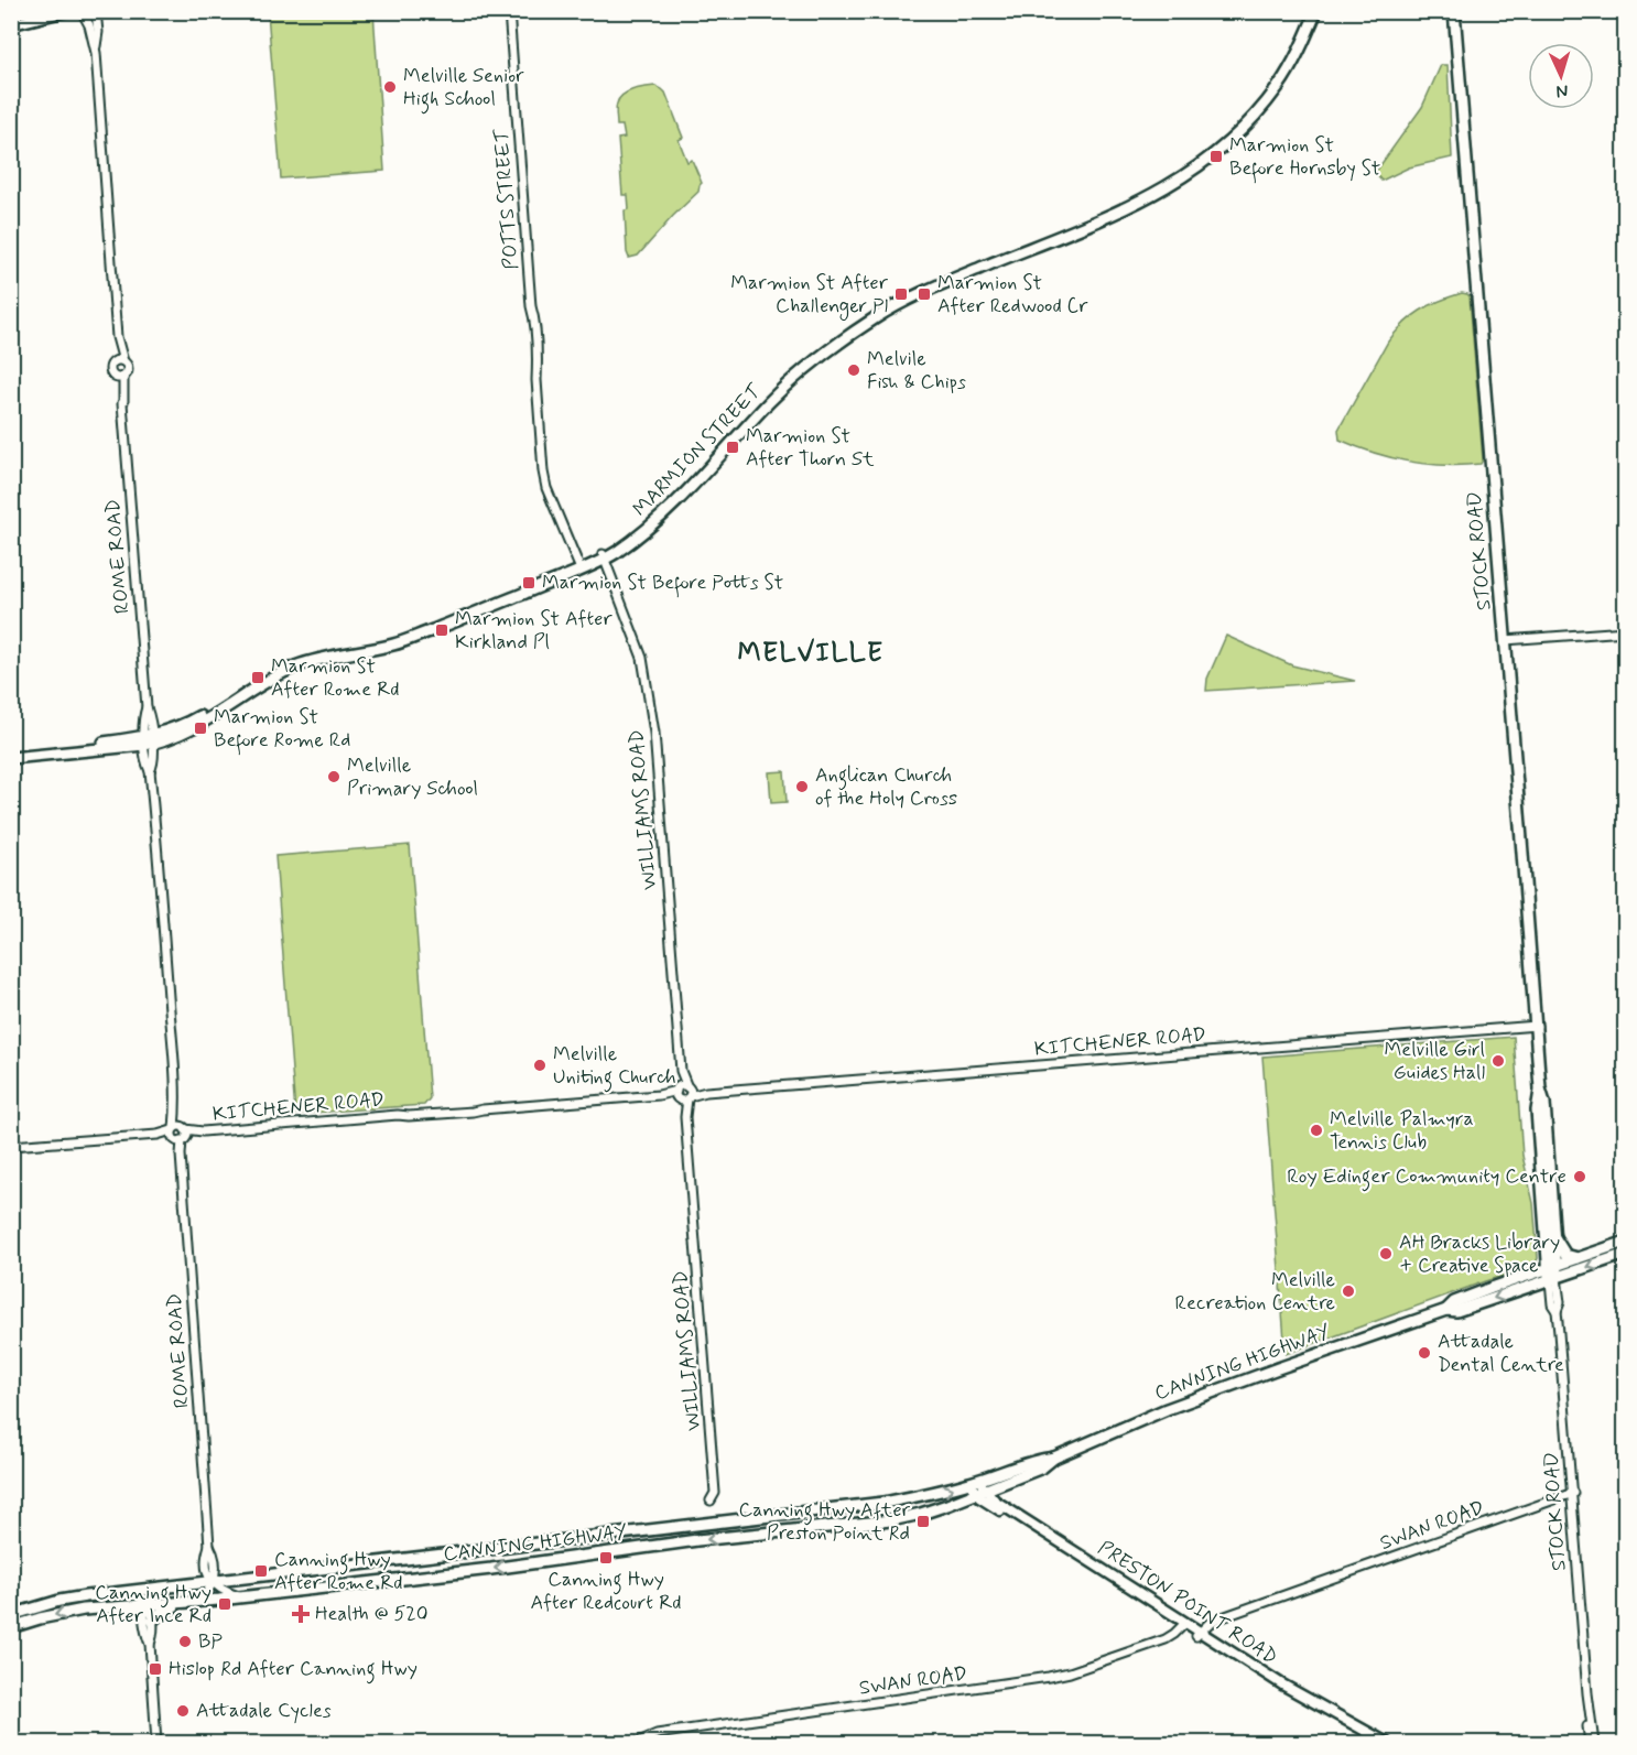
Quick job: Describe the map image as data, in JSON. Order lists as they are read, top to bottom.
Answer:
{
  "streets": {
    "main road": [
      "MARMION STREET",
      "STOCK ROAD",
      "CANNING HIGHWAY",
      "PRESTON POINT ROAD"
    ],
    "street": [
      "POTTS STREET",
      "ROME ROAD",
      "WILLIAMS ROAD",
      "KITCHENER ROAD",
      "SWAN ROAD"
    ]
  },
  "crossings": [
    ["POTTS STREET", "MARMION STREET"],
    ["MARMION STREET", "ROME ROAD"],
    ["MARMION STREET", "WILLIAMS ROAD"],
    ["STOCK ROAD", "KITCHENER ROAD"],
    ["STOCK ROAD", "CANNING HIGHWAY"],
    ["STOCK ROAD", "SWAN ROAD"],
    ["ROME ROAD", "KITCHENER ROAD"],
    ["ROME ROAD", "CANNING HIGHWAY"],
    ["WILLIAMS ROAD", "KITCHENER ROAD"],
    ["CANNING HIGHWAY", "PRESTON POINT ROAD"],
    ["SWAN ROAD", "PRESTON POINT ROAD"]
  ],
  "districts": ["MELVILLE"],
  "places": {
    "other": [
      "Melville Senior High School",
      "Melvile Fish & Chips",
      "Melville Primary School",
      "Anglican Church of the Holy Cross",
      "Melville Girl Guides Hall",
      "Melville Uniting Church",
      "Melville Palmyra Tennis Club",
      "Roy Edinger Community Centre",
      "AH Bracks Library + Creative Space",
      "Melville Recreation Centre",
      "Attadale Dental Centre",
      "BP",
      "Attadale Cycles"
    ],
    "transit": [
      "Marmion St Before Hornsby St",
      "Marmion St After Challenger Pl",
      "Marmion St After Redwood Cr",
      "Marmion St After Thorn St",
      "Marmion St Before Potts St",
      "Marmion St After Kirkland Pl",
      "Marmion St After Rome Rd",
      "Marmion St Before Rome Rd",
      "Canning Hwy After Preston Point Rd",
      "Canning Hwy After Redcourt Rd",
      "Canning Hwy After Rome Rd",
      "Canning Hwy After Ince Rd",
      "Hislop Rd After Canning Hwy"
    ],
    "health": ["Health @ 520"]
  },
  "north": "bottom"
}
